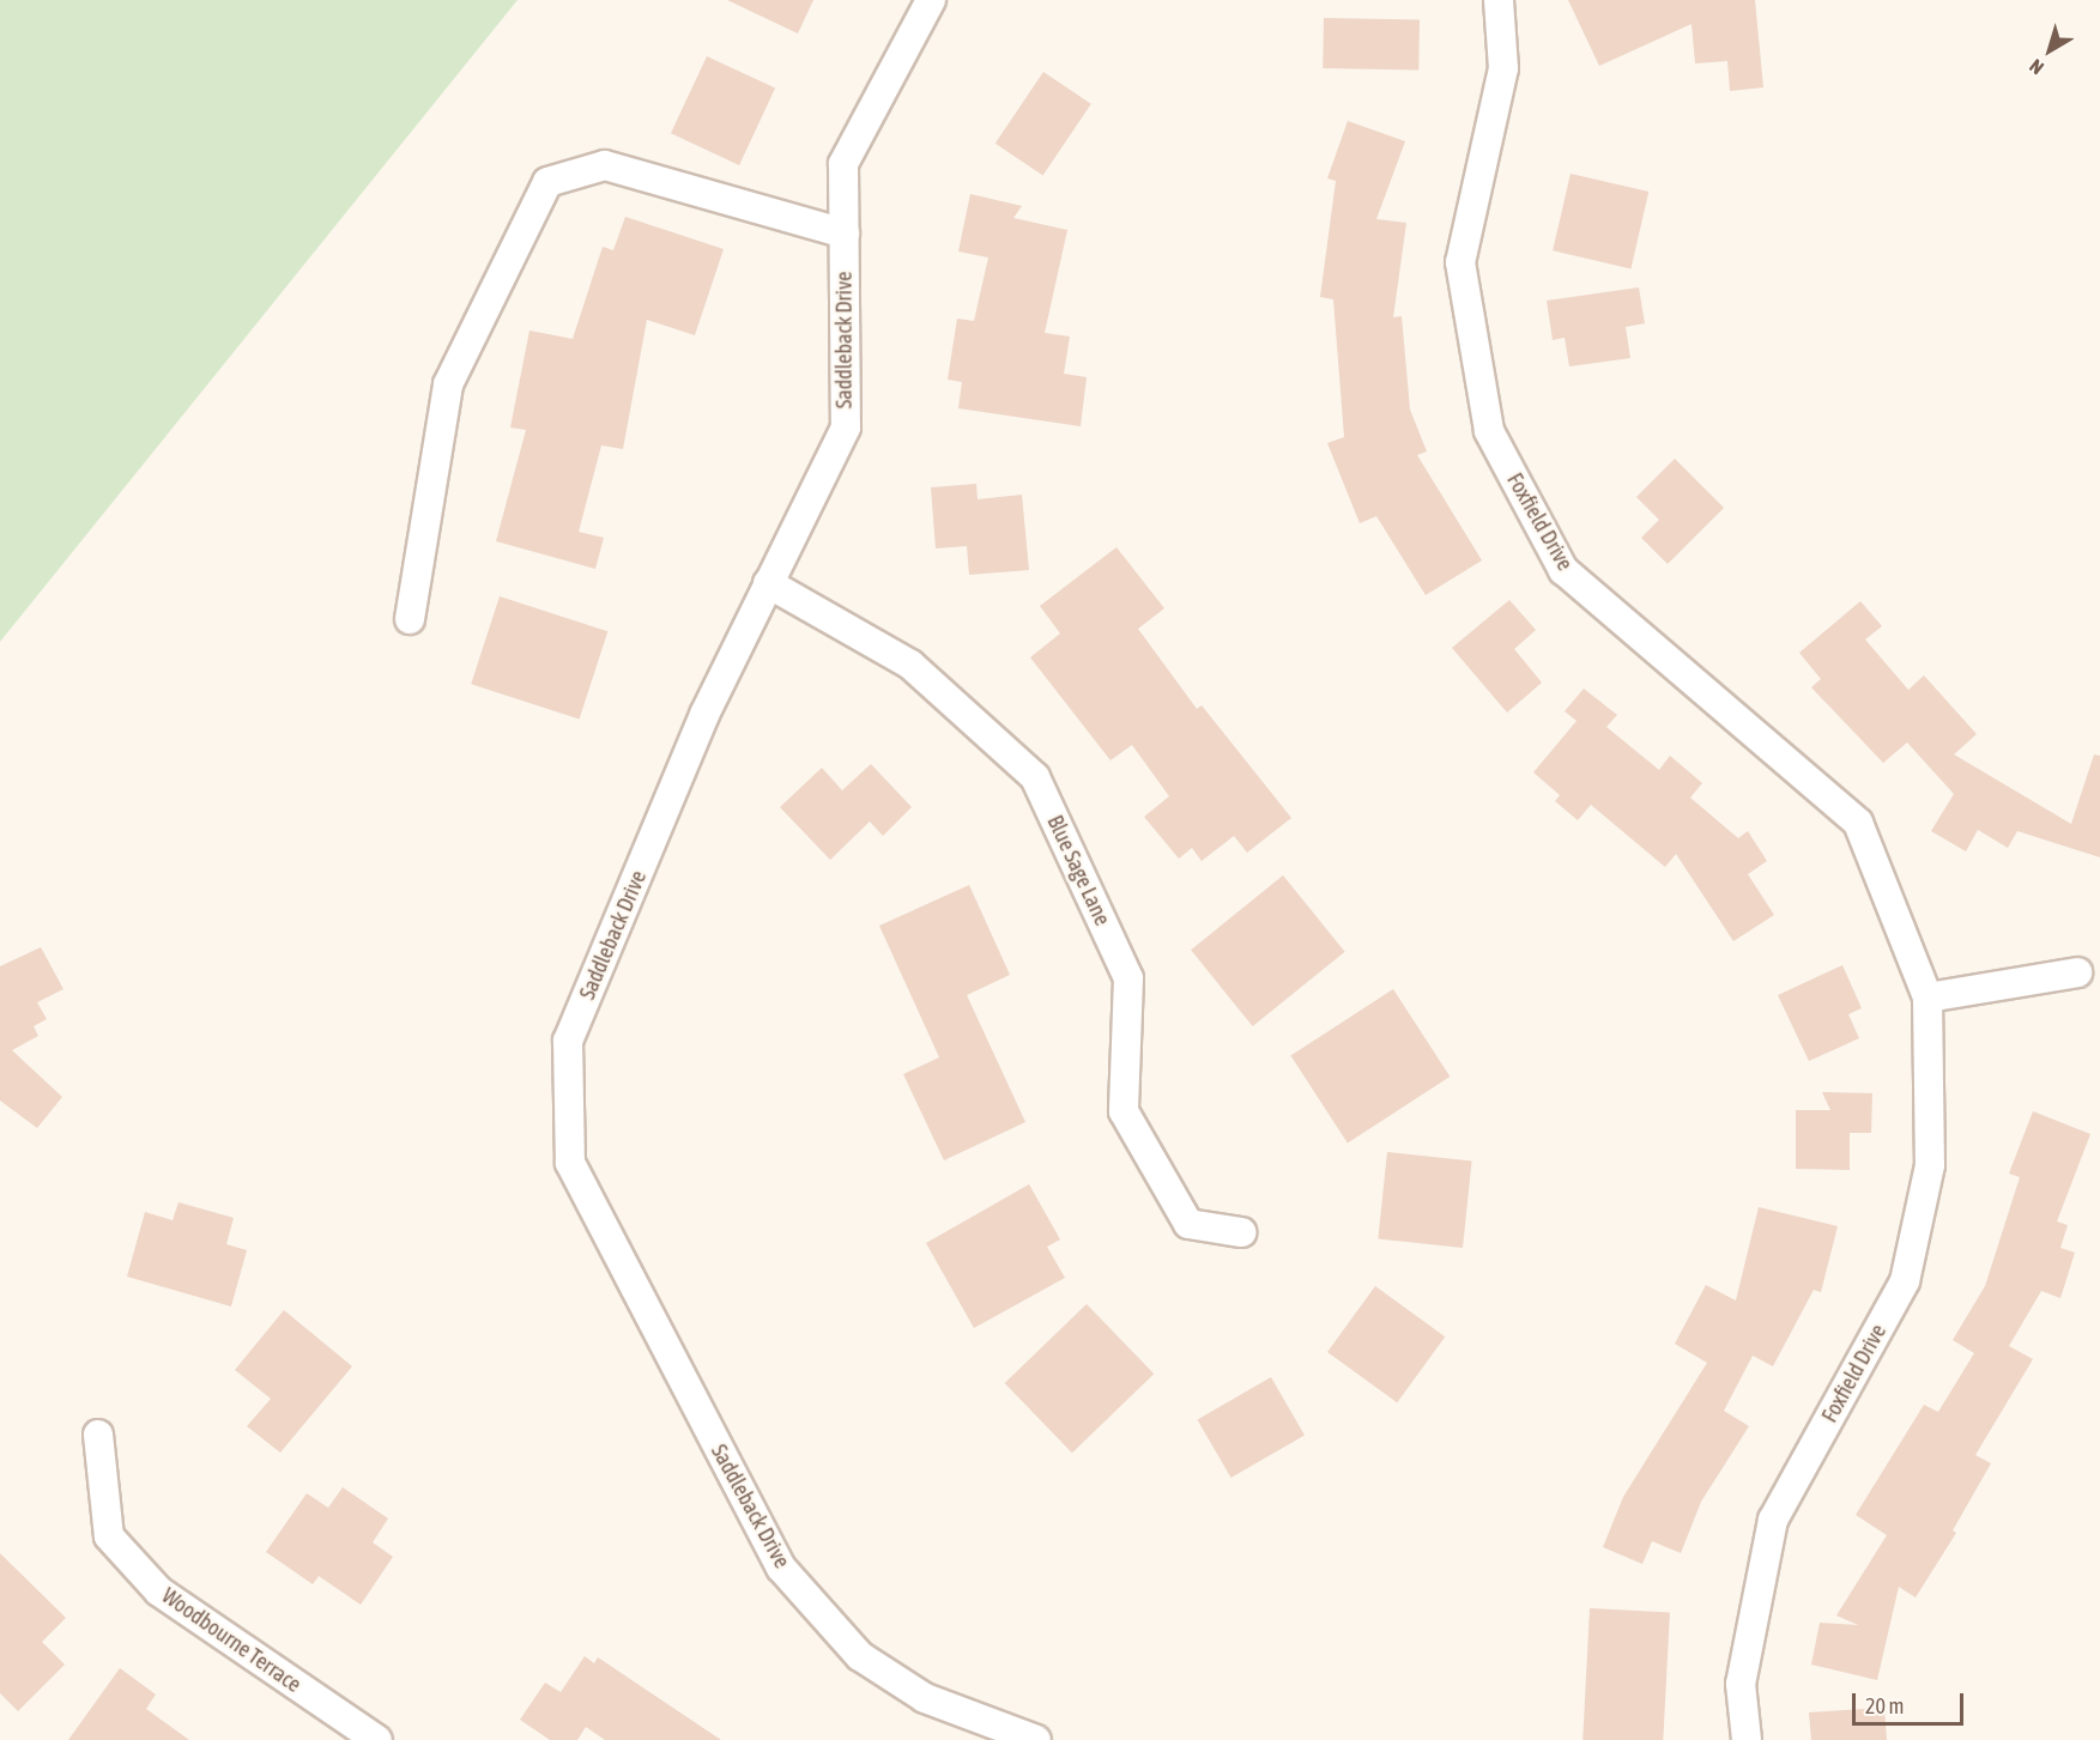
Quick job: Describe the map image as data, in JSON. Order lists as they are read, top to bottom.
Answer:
{
  "streets": {
    "street": [
      "Saddleback Drive",
      "Foxfield Drive",
      "Blue Sage Lane",
      "Woodbourne Terrace"
    ]
  },
  "crossings": [
    ["Saddleback Drive", "Blue Sage Lane"]
  ],
  "scale_bar": "20 m",
  "north": "bottom left"
}
